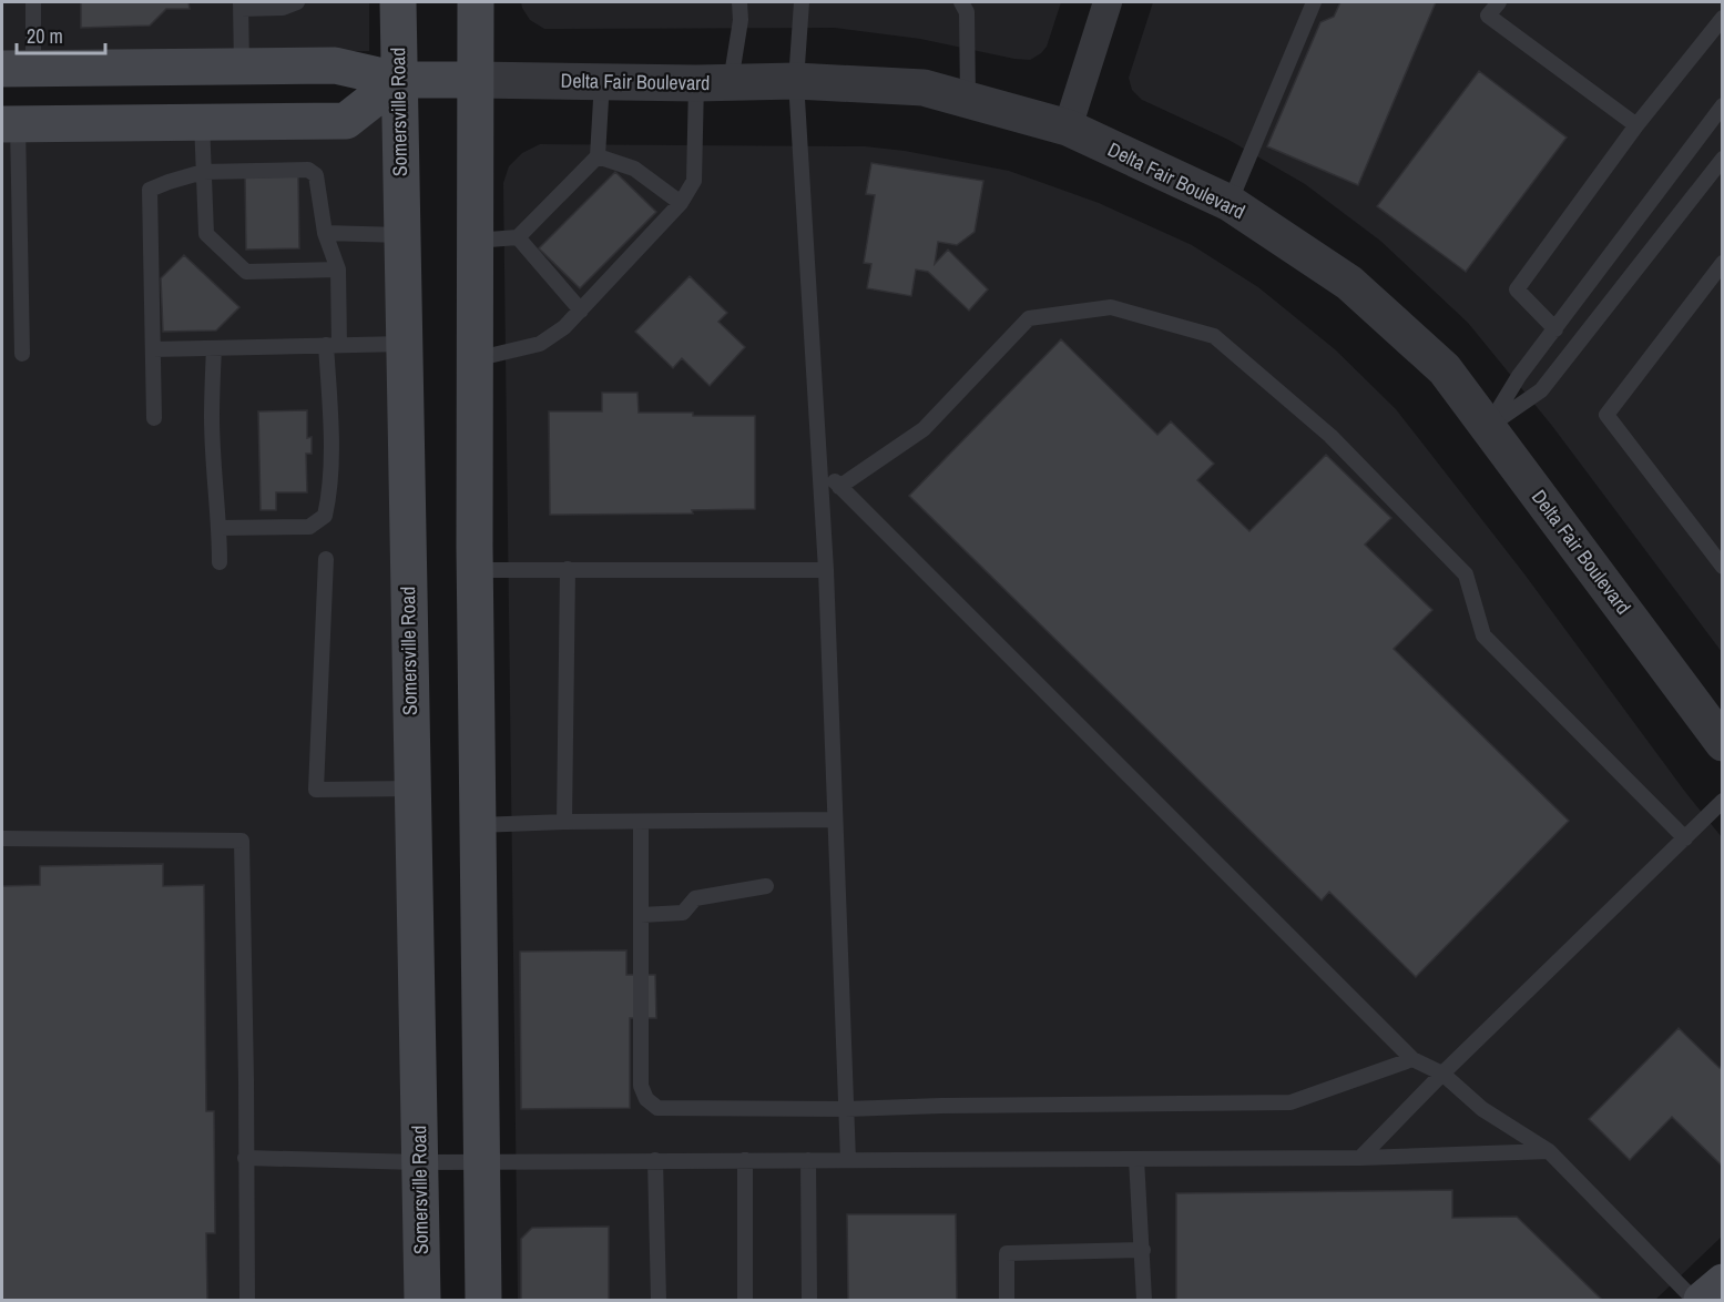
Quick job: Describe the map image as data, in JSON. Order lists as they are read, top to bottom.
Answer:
{
  "streets": {
    "main road": ["Delta Fair Boulevard", "Somersville Road"]
  },
  "crossings": [
    ["Delta Fair Boulevard", "Somersville Road"]
  ],
  "scale_bar": "20 m"
}
